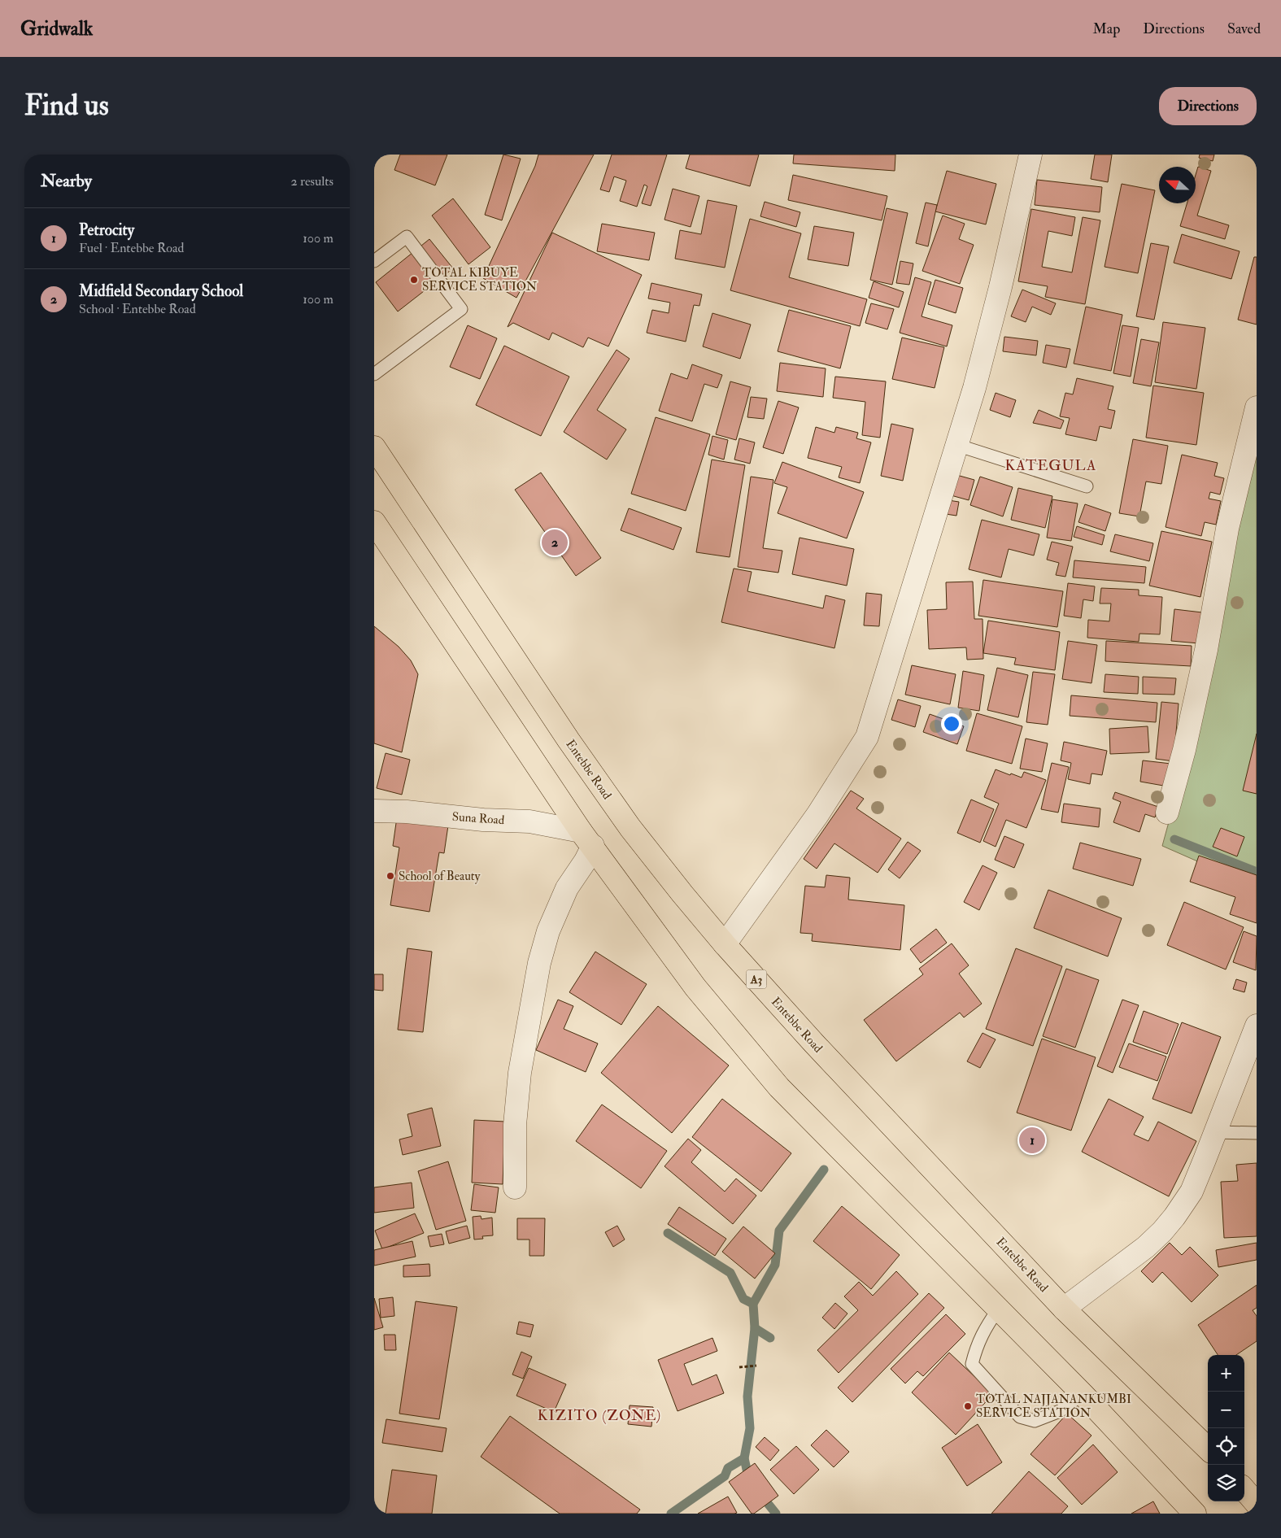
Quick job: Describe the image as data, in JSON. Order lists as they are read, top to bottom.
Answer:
{
  "streets": {
    "main road": ["Entebbe Road", "A3"],
    "street": ["Suna Road"]
  },
  "districts": ["KATEGULA", "KIZITO (ZONE)"],
  "places": ["TOTAL KIBUYE SERVICE STATION", "School of Beauty", "TOTAL NAJJANANKUMBI SERVICE STATION"],
  "north": "left",
  "page": {
    "header": "Gridwalk",
    "nav": ["Map", "Directions", "Saved"],
    "buttons": "Directions",
    "title": "Find us",
    "heading": ["Nearby", "2 results"],
    "list": [
      {
        "mark": "1",
        "name": "Petrocity",
        "note": "Fuel · Entebbe Road",
        "value": "100 m"
      },
      {
        "mark": "2",
        "name": "Midfield Secondary School",
        "note": "School · Entebbe Road",
        "value": "100 m"
      }
    ],
    "pins": ["2", "1"],
    "map_buttons": ["+", "−"]
  }
}
